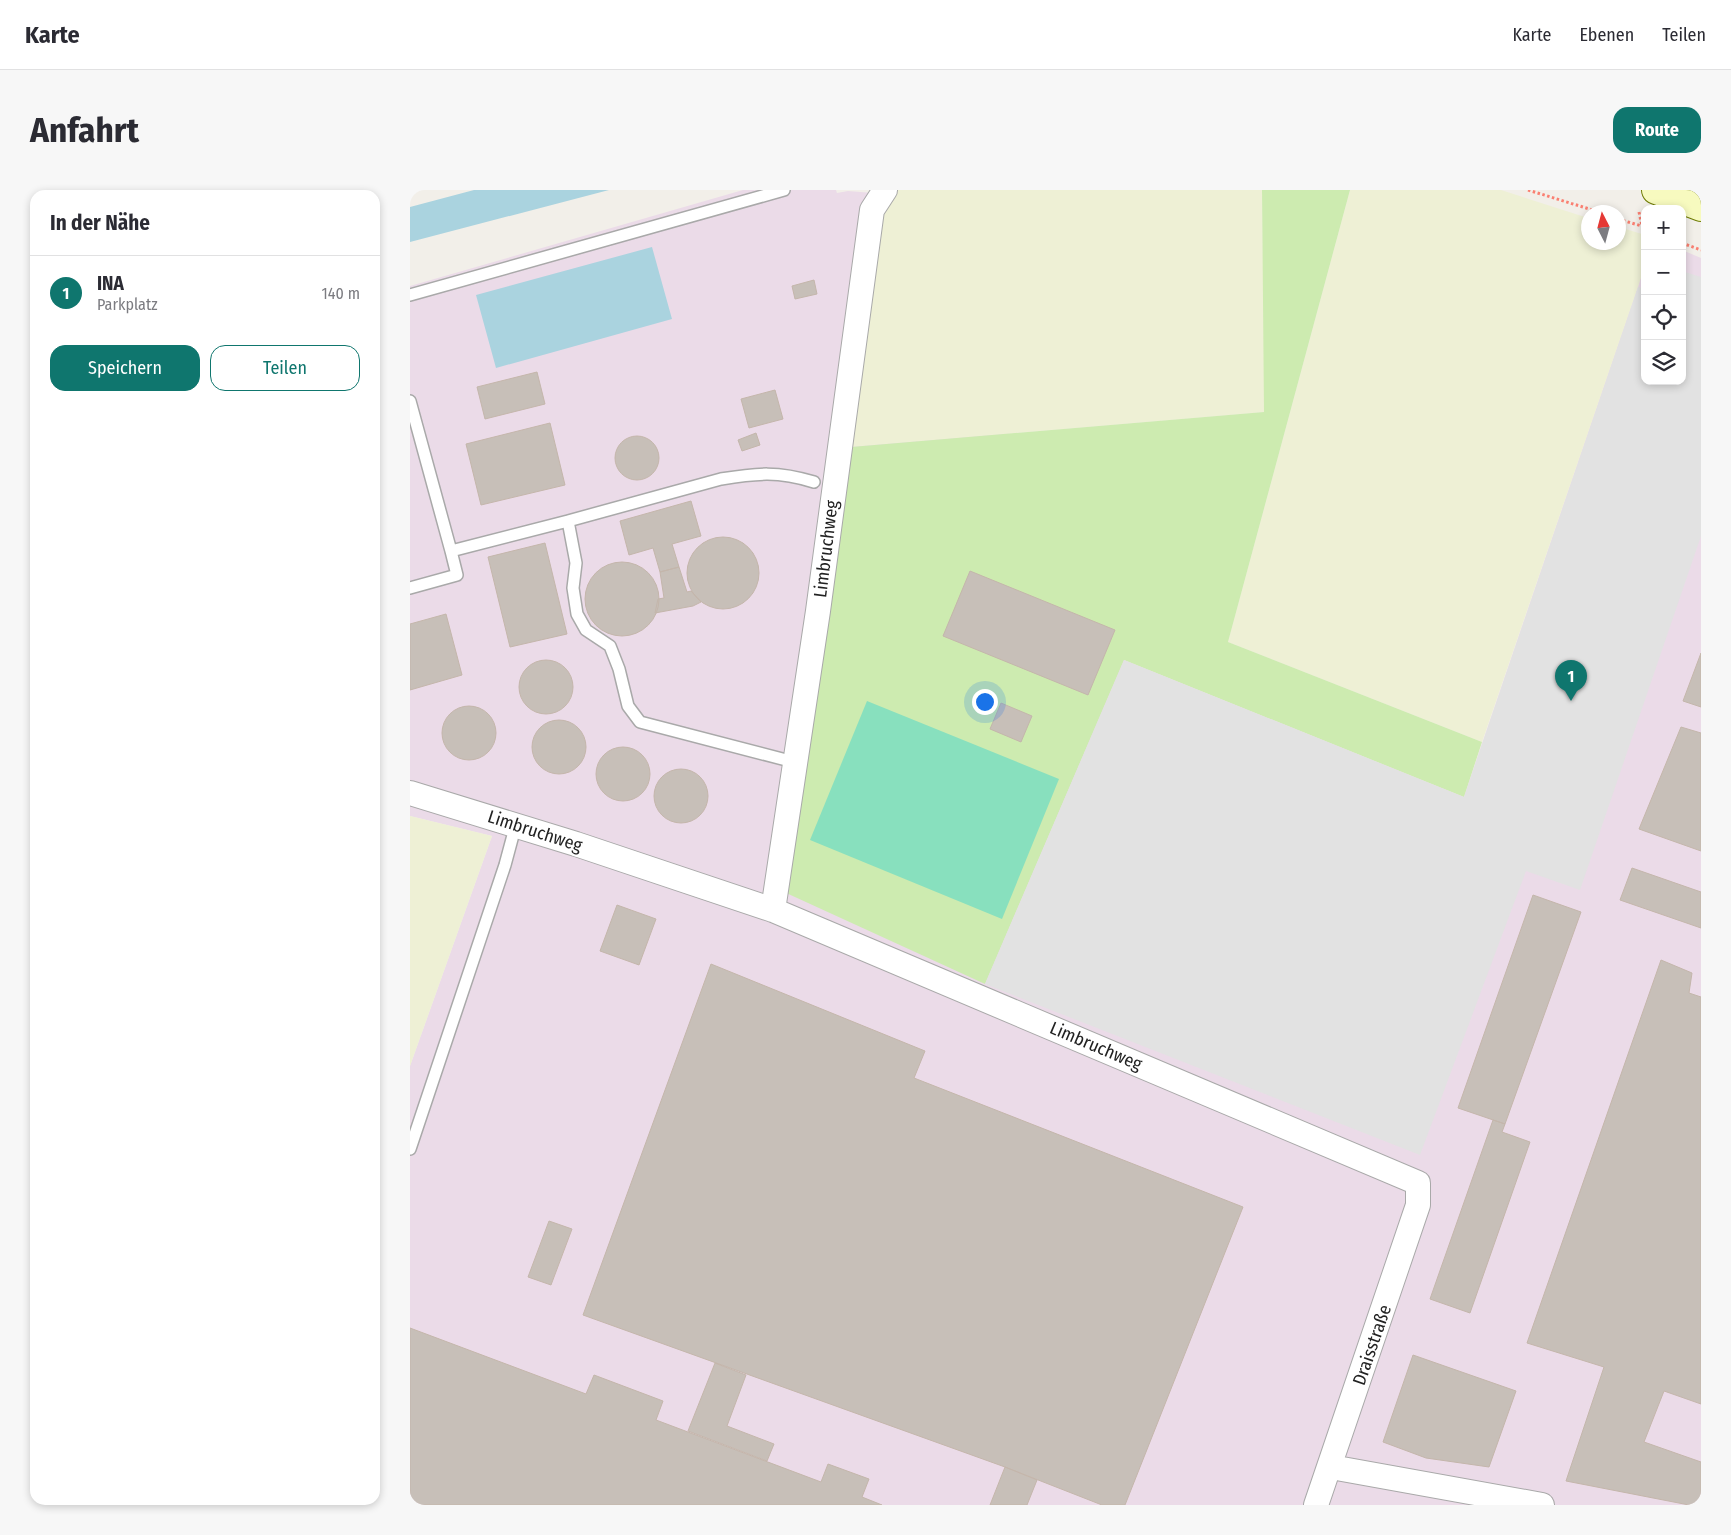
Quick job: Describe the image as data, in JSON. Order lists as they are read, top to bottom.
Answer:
{
  "streets": {
    "street": ["Limbruchweg", "Draisstraße"]
  },
  "crossings": [
    ["Limbruchweg", "Draisstraße"]
  ],
  "north": "top",
  "page": {
    "header": "Karte",
    "nav": ["Karte", "Ebenen", "Teilen"],
    "buttons": [
      "Route",
      ["Speichern", "Teilen"]
    ],
    "title": "Anfahrt",
    "heading": "In der Nähe",
    "map_buttons": ["+", "−"],
    "list": [
      {
        "mark": "1",
        "name": "INA",
        "note": "Parkplatz",
        "value": "140 m"
      }
    ],
    "pins": "1"
  }
}
